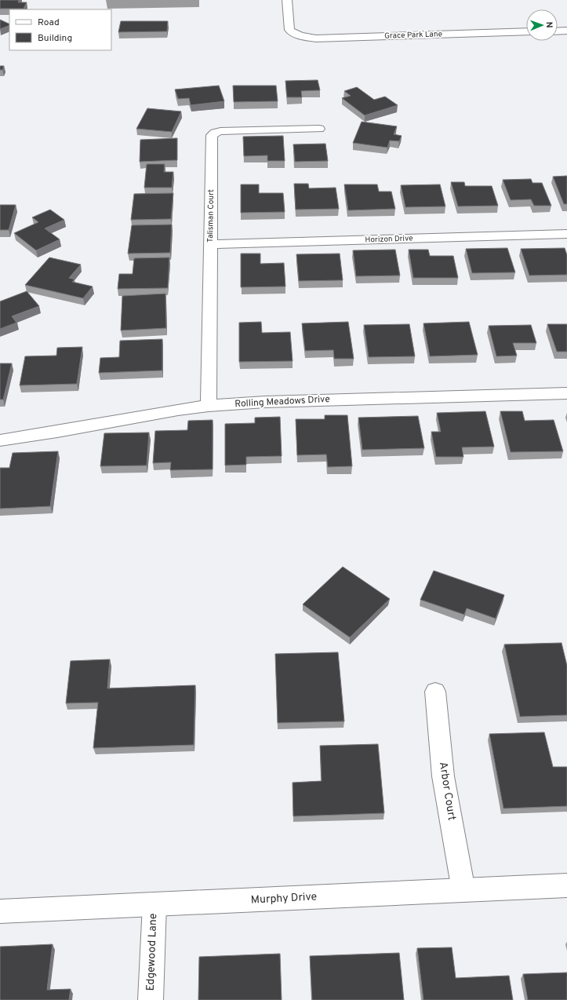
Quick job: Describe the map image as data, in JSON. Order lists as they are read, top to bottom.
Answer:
{
  "streets": {
    "street": [
      "Grace Park Lane",
      "Talisman Court",
      "Horizon Drive",
      "Rolling Meadows Drive",
      "Arbor Court",
      "Murphy Drive",
      "Edgewood Lane"
    ]
  },
  "crossings": [
    ["Talisman Court", "Horizon Drive"],
    ["Talisman Court", "Rolling Meadows Drive"],
    ["Arbor Court", "Murphy Drive"],
    ["Murphy Drive", "Edgewood Lane"]
  ],
  "legend": ["Road", "Building"],
  "north": "right"
}
